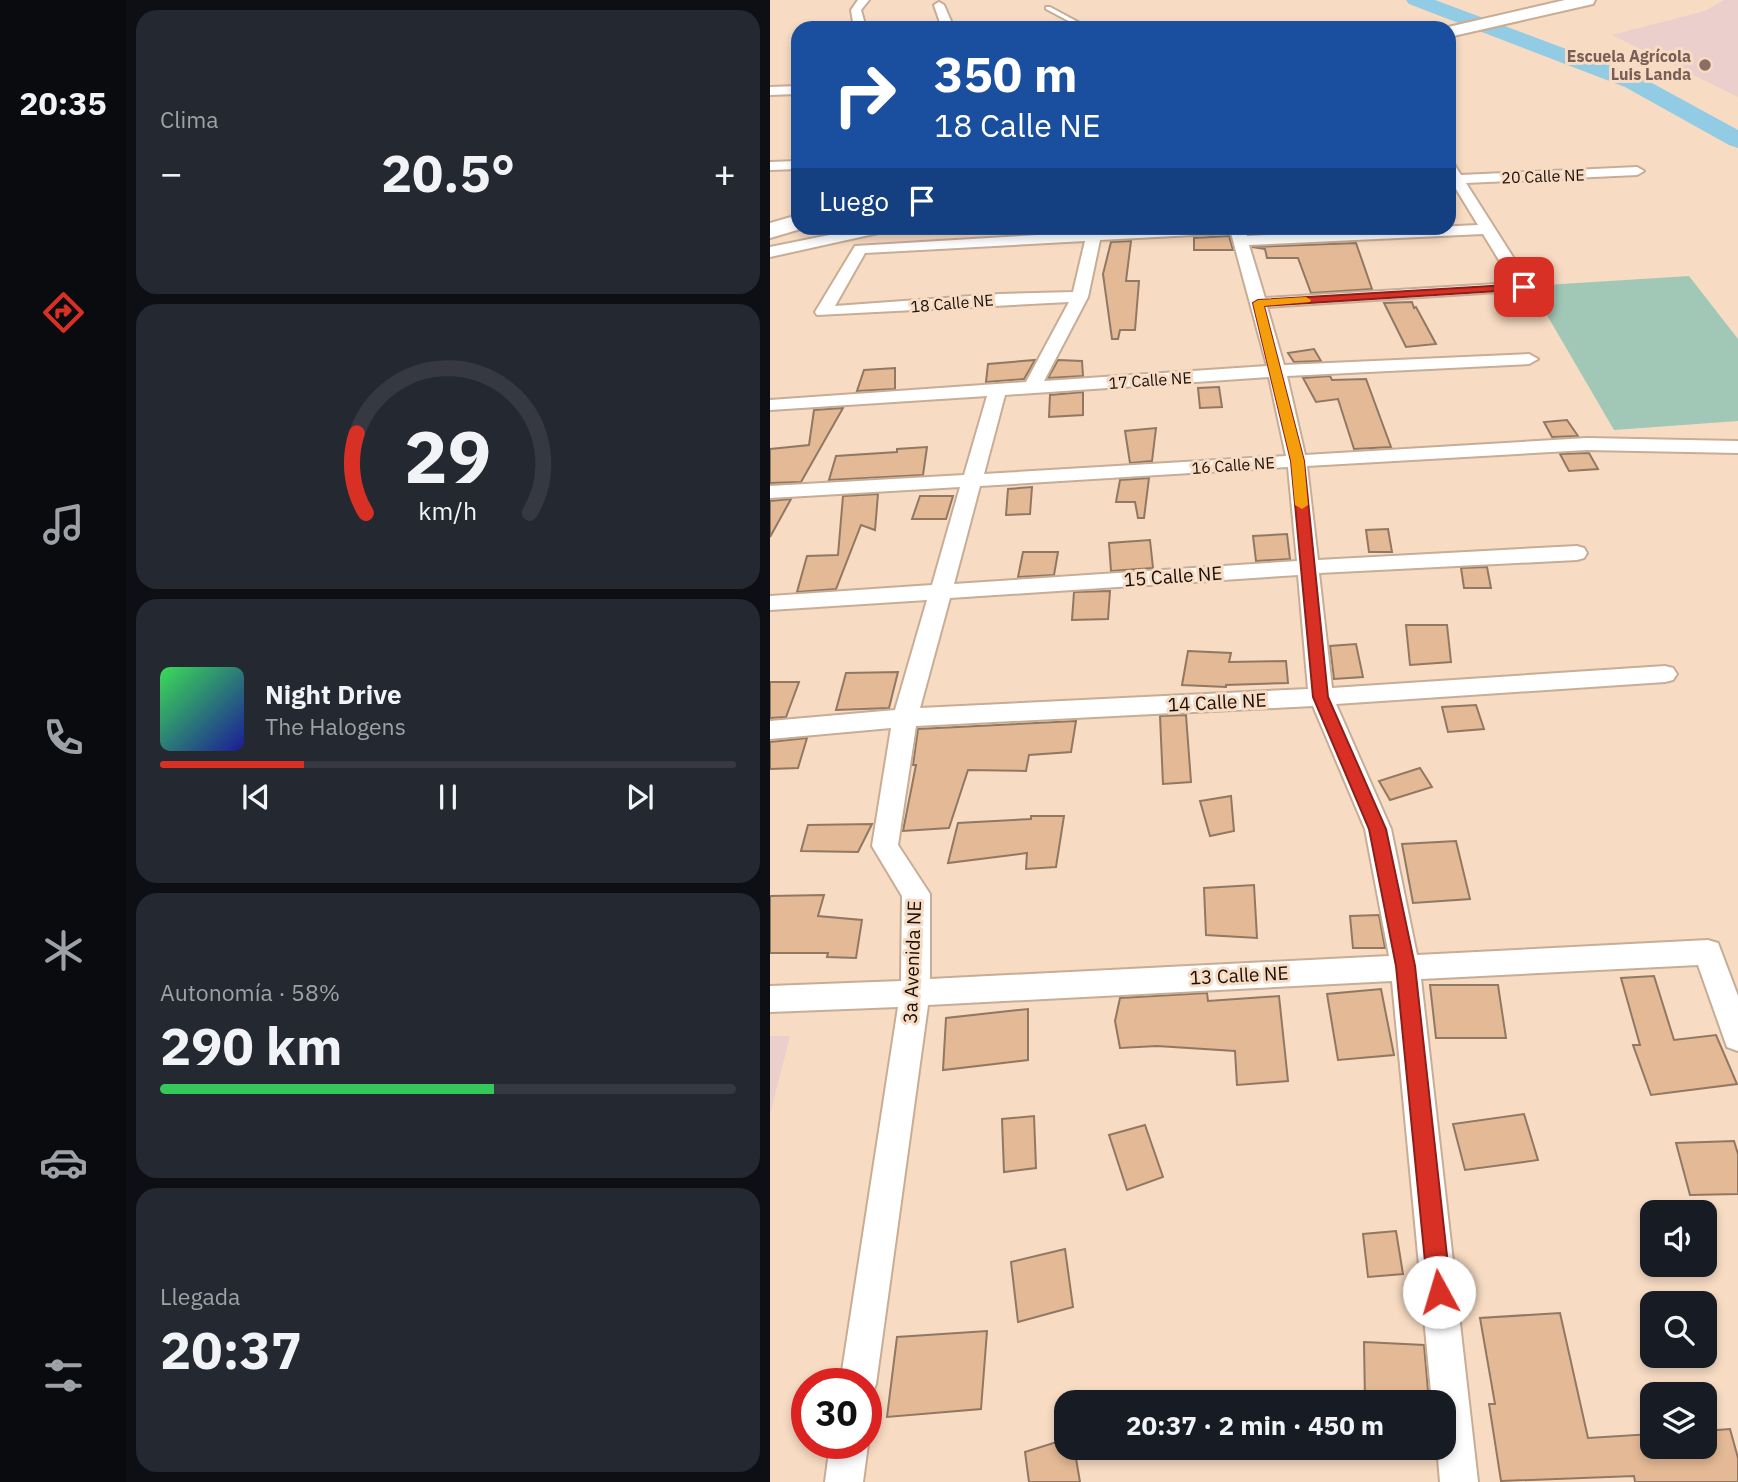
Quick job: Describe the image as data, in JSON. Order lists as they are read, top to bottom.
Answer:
{
  "streets": {
    "street": [
      "20 Calle NE",
      "18 Calle NE",
      "17 Calle NE",
      "16 Calle NE",
      "15 Calle NE",
      "14 Calle NE",
      "3a Avenida NE",
      "13 Calle NE"
    ]
  },
  "crossings": [
    ["17 Calle NE", "3a Avenida NE"],
    ["16 Calle NE", "3a Avenida NE"],
    ["15 Calle NE", "3a Avenida NE"],
    ["14 Calle NE", "3a Avenida NE"],
    ["3a Avenida NE", "13 Calle NE"]
  ],
  "places": ["Escuela Agrícola Luis Landa"],
  "page": {
    "tabs": "20:35",
    "tile": [
      "Clima",
      ["Autonomía · 58%", "290 km"],
      ["Llegada", "20:37"]
    ],
    "turn": ["350 m", "18 Calle NE"],
    "heat": ["−", "20.5°", "+"],
    "then": "Luego",
    "song": ["Night Drive", "The Halogens"],
    "limit": "30",
    "trip": "20:37 · 2 min · 450 m",
    "gauge": ["29", "km/h"]
  }
}
